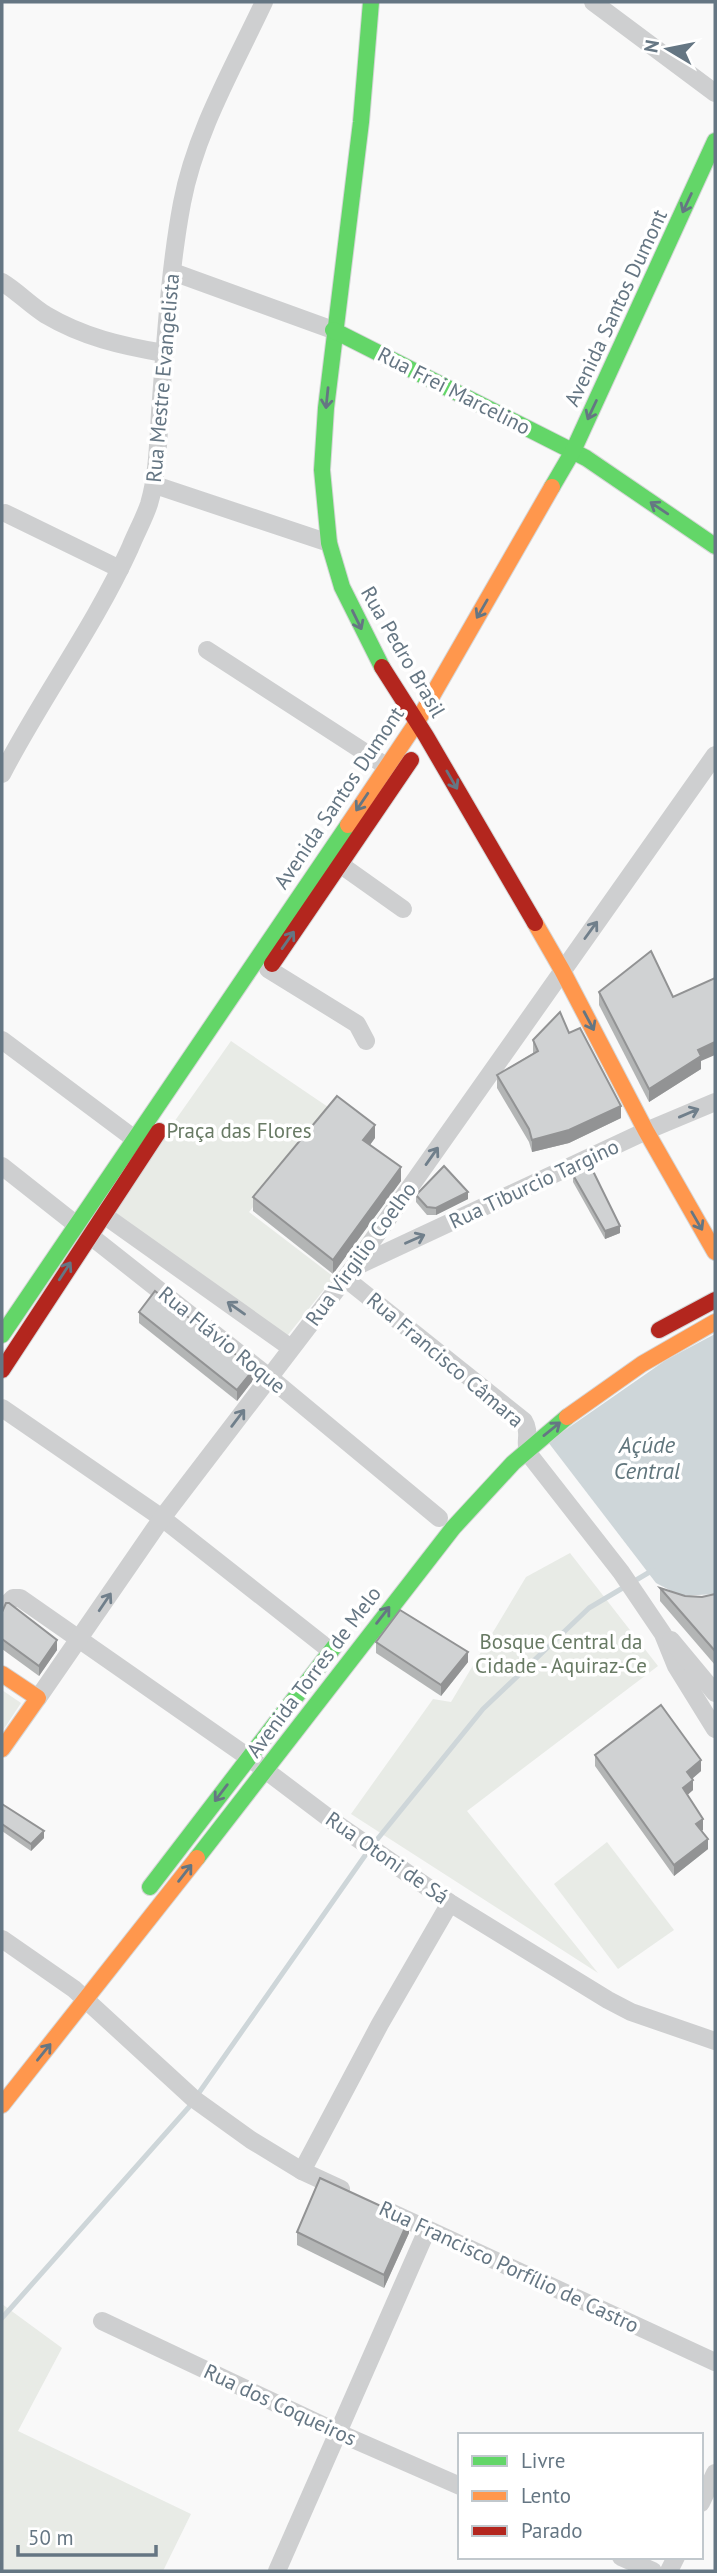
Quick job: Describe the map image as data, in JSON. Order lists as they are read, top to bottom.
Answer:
{
  "streets": {
    "main road": [
      "Avenida Santos Dumont",
      "Rua Frei Marcelino",
      "Rua Pedro Brasil",
      "Rua Virgilio Coelho",
      "Avenida Torres de Melo"
    ],
    "street": [
      "Rua Mestre Evangelista",
      "Rua Tiburcio Targino",
      "Rua Flávio Roque",
      "Rua Francisco Câmara",
      "Rua Otoni de Sá",
      "Rua Francisco Porfílio de Castro",
      "Rua dos Coqueiros"
    ]
  },
  "crossings": [
    ["Avenida Santos Dumont", "Rua Frei Marcelino"],
    ["Avenida Santos Dumont", "Rua Pedro Brasil"],
    ["Avenida Santos Dumont", "Rua Flávio Roque"],
    ["Rua Mestre Evangelista", "Rua Frei Marcelino"],
    ["Rua Frei Marcelino", "Rua Pedro Brasil"],
    ["Rua Pedro Brasil", "Rua Tiburcio Targino"],
    ["Rua Pedro Brasil", "Rua Virgilio Coelho"],
    ["Rua Tiburcio Targino", "Rua Virgilio Coelho"],
    ["Rua Tiburcio Targino", "Rua Francisco Câmara"],
    ["Rua Virgilio Coelho", "Rua Flávio Roque"],
    ["Rua Virgilio Coelho", "Rua Francisco Câmara"],
    ["Rua Virgilio Coelho", "Rua Otoni de Sá"],
    ["Rua Francisco Câmara", "Avenida Torres de Melo"],
    ["Avenida Torres de Melo", "Rua Otoni de Sá"],
    ["Avenida Torres de Melo", "Rua Francisco Porfílio de Castro"]
  ],
  "one_way": ["Rua Pedro Brasil", "Rua Tiburcio Targino", "Rua Virgilio Coelho"],
  "water": ["Açúde Central"],
  "parks": ["Praça das Flores", "Bosque Central da Cidade - Aquiraz-Ce"],
  "legend": ["Livre", "Lento", "Parado"],
  "scale_bar": "50 m",
  "north": "left"
}
